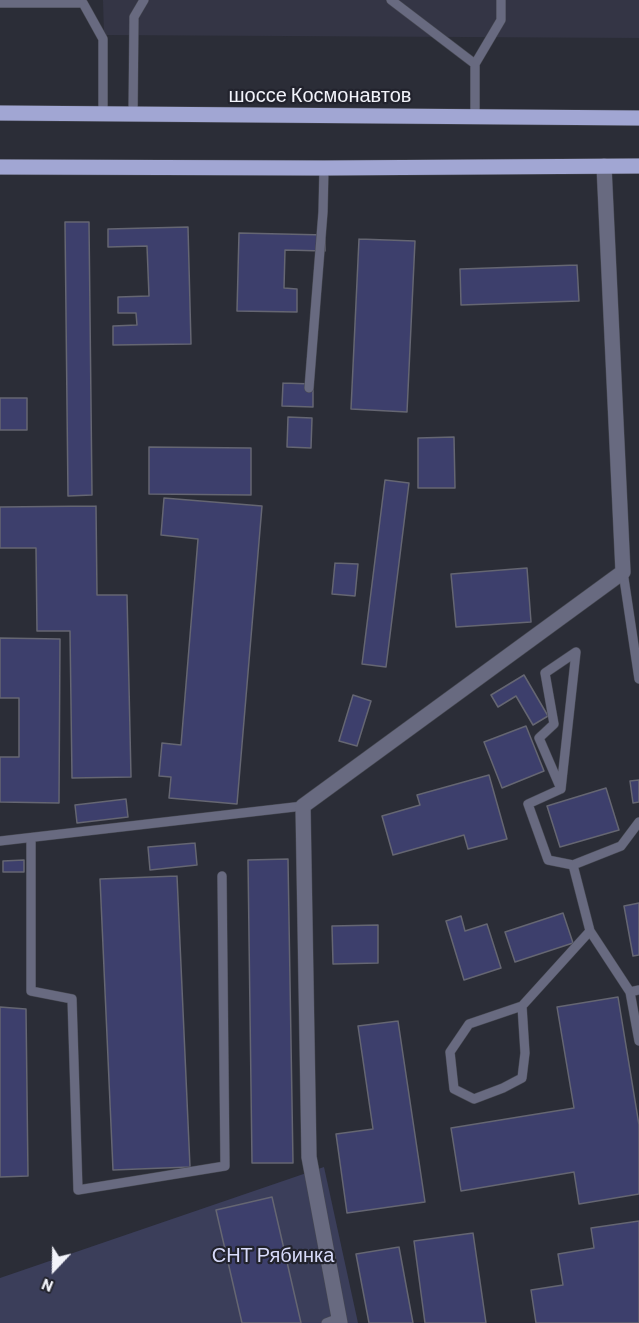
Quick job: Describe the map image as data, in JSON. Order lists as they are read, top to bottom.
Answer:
{
  "streets": {
    "main road": ["шоссе Космонавтов"]
  },
  "parks": ["СНТ Рябинка"],
  "north": "bottom"
}
